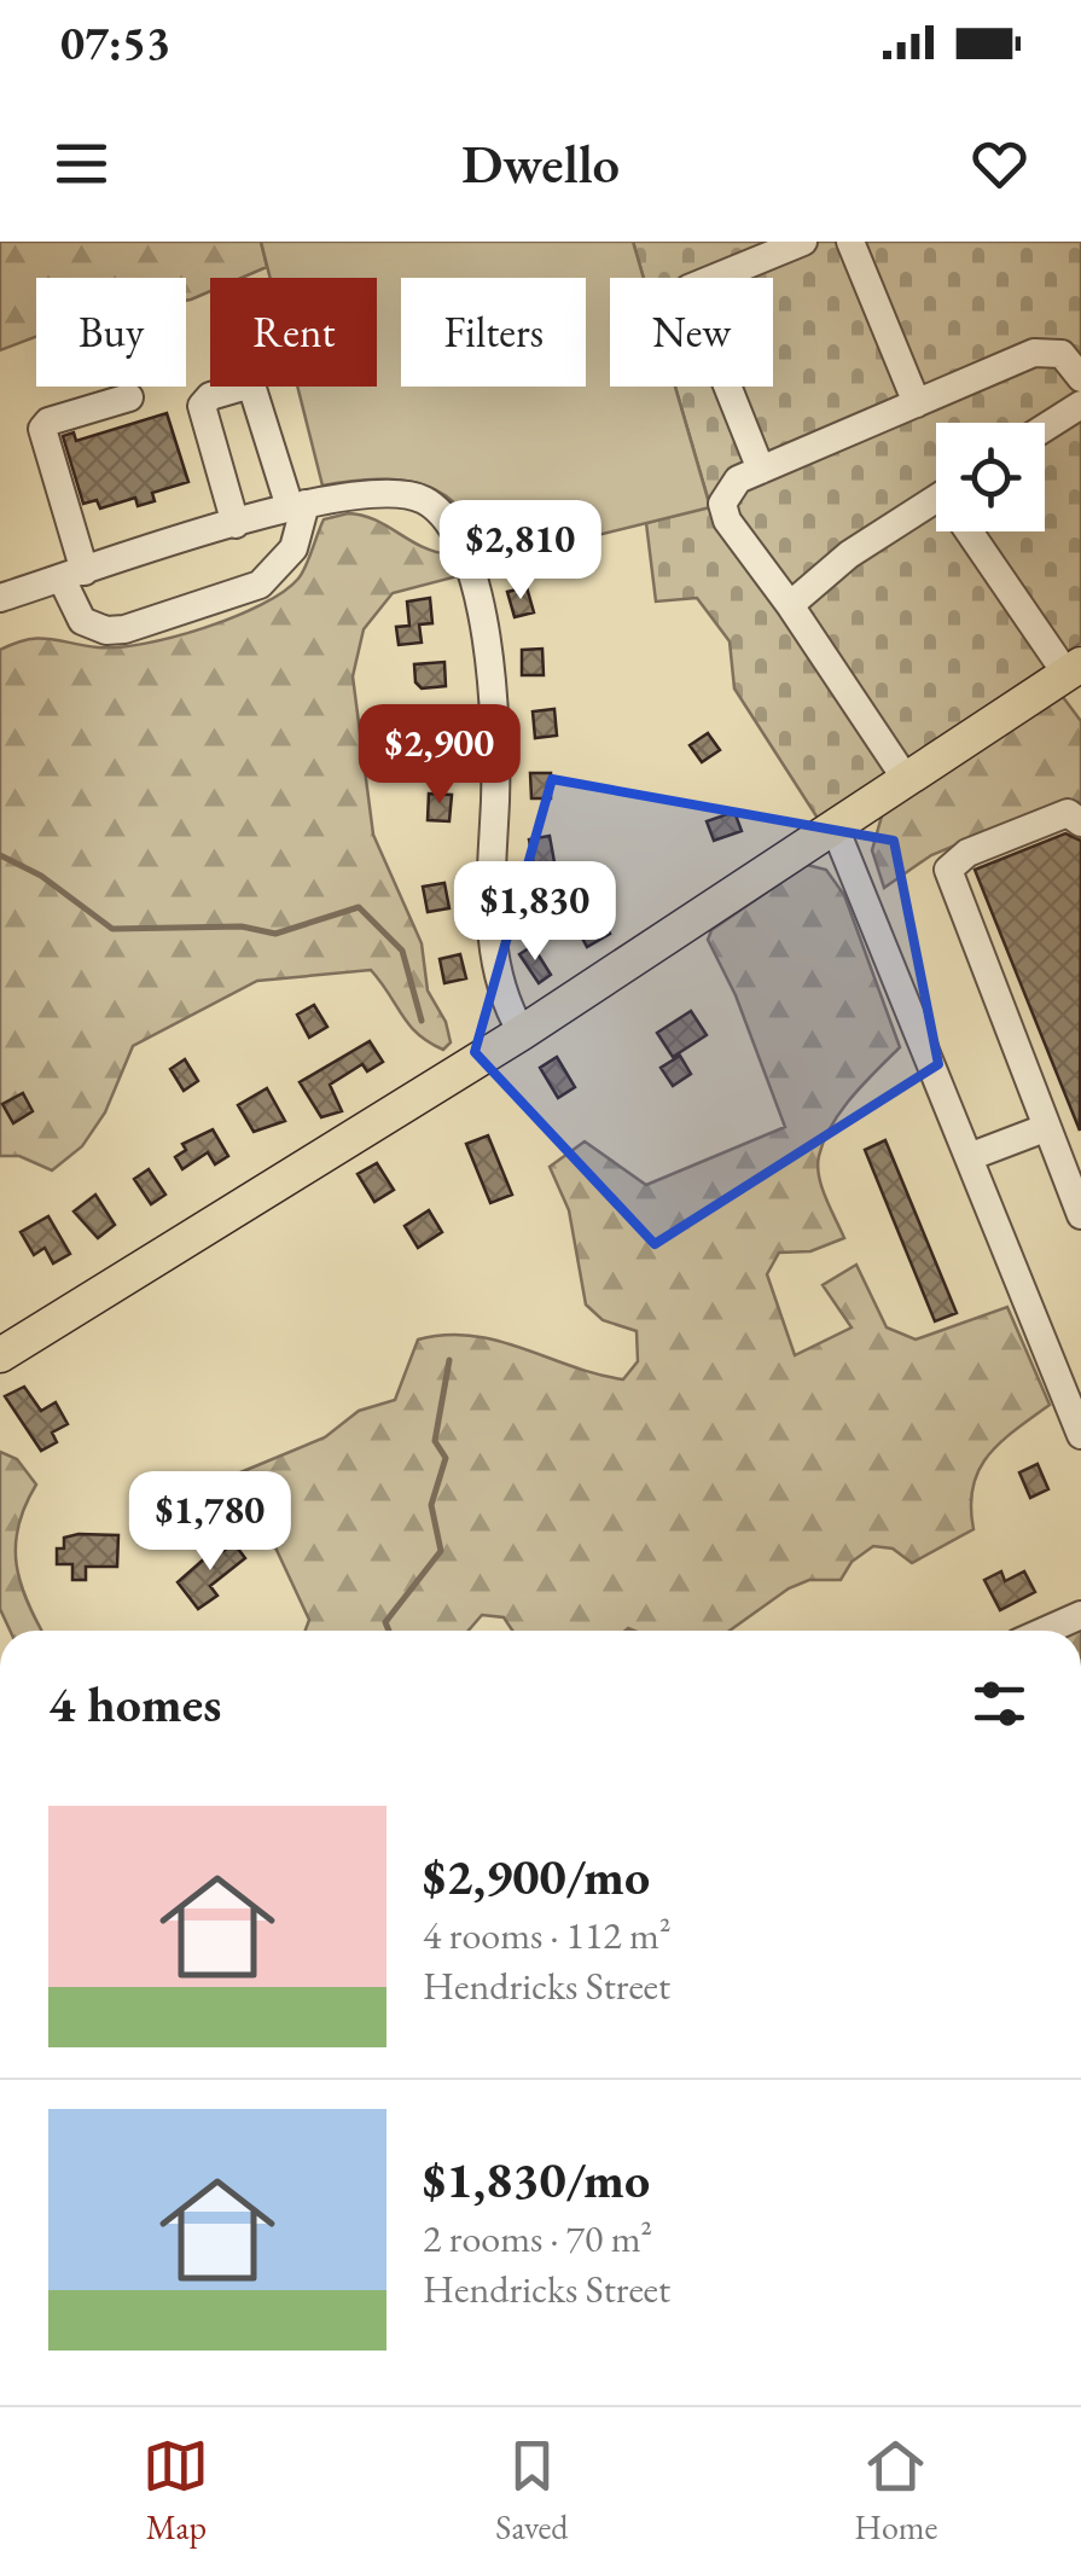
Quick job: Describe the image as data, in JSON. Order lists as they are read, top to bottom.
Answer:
{
  "page": {
    "status": "07:53",
    "header": "Dwello",
    "chip": [
      "Buy",
      "Rent",
      "Filters",
      "New"
    ],
    "price": [
      "$2,810",
      "$2,900",
      "$1,830",
      "$1,780"
    ],
    "heading": "4 homes",
    "list": [
      {
        "name": "$2,900/mo",
        "note": "4 rooms · 112 m² · Hendricks Street"
      },
      {
        "name": "$1,830/mo",
        "note": "2 rooms · 70 m² · Hendricks Street"
      }
    ],
    "tabs": ["Map", "Saved", "Home"]
  }
}
